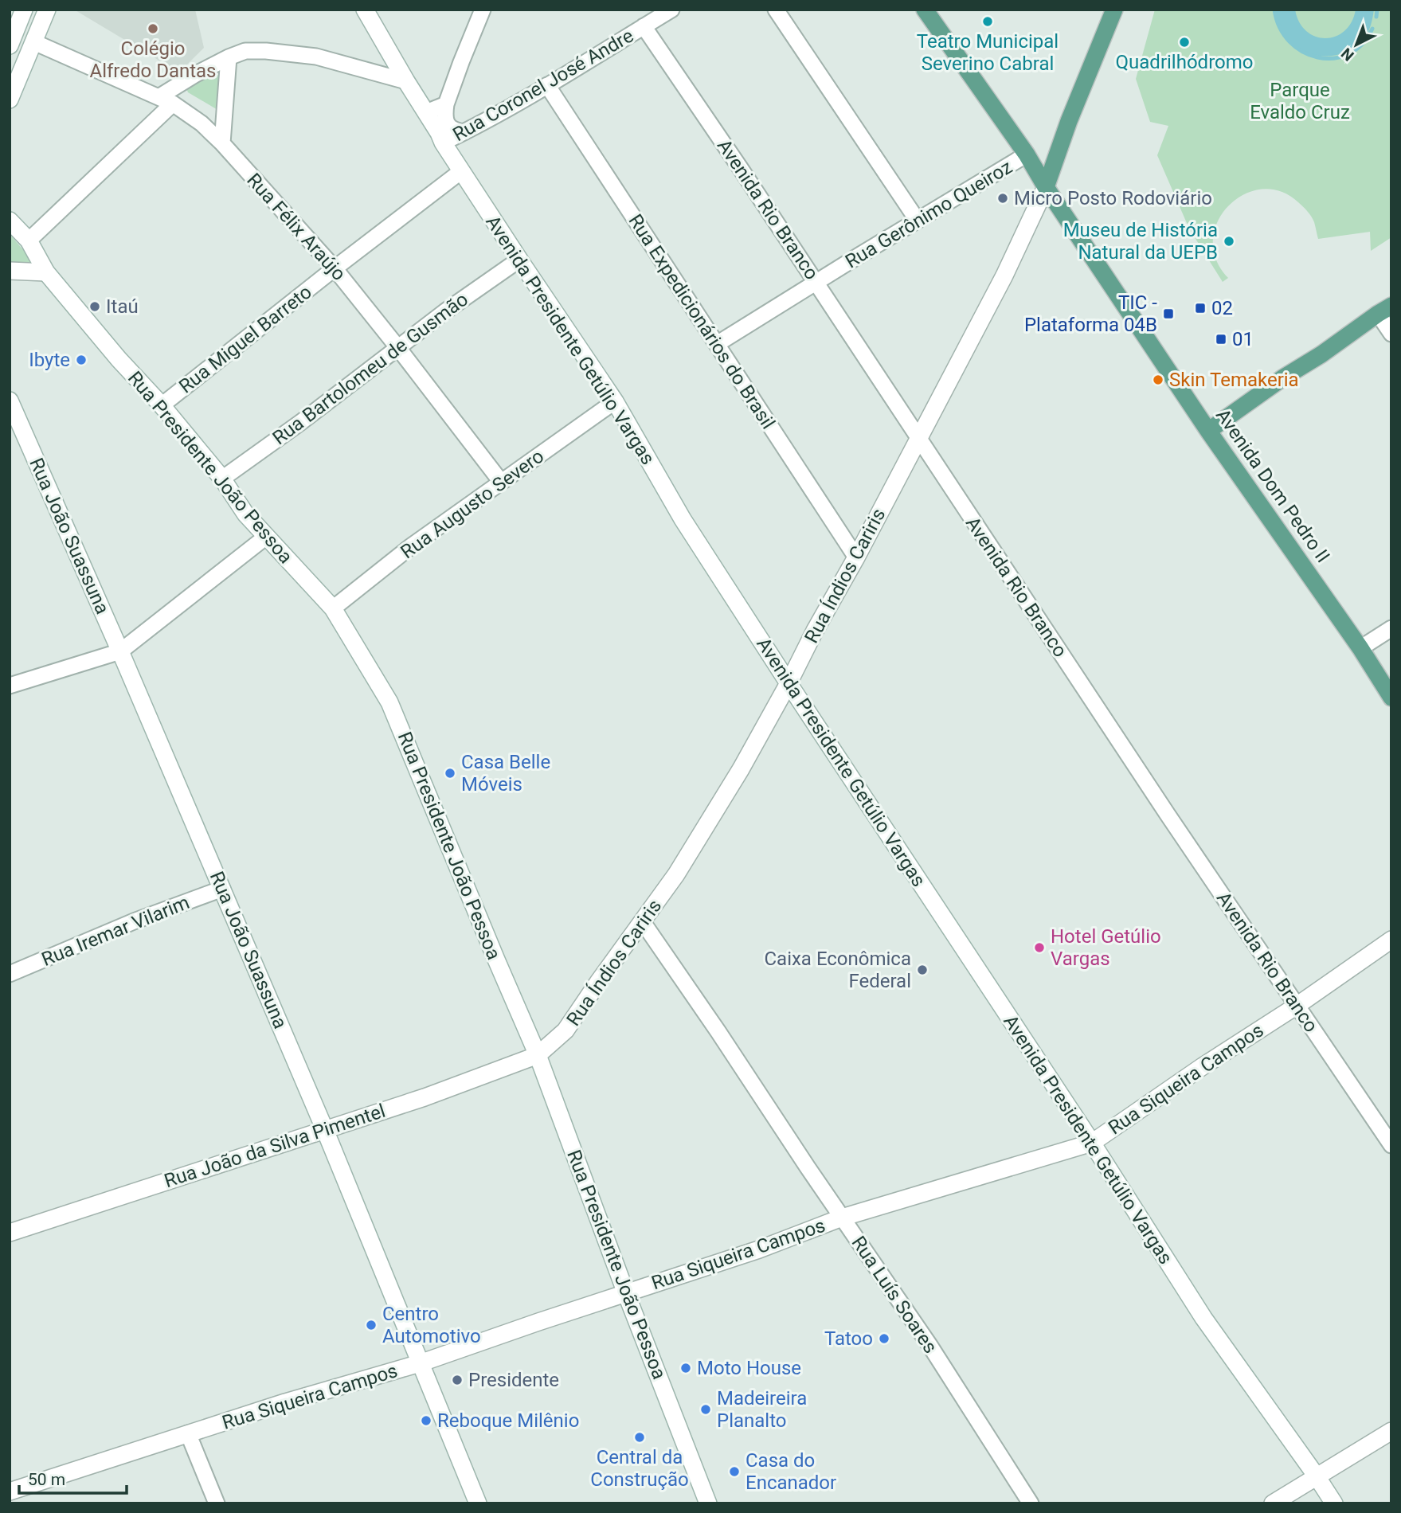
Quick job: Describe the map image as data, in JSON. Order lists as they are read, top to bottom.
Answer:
{
  "streets": {
    "main road": [
      "Avenida Presidente Getúlio Vargas",
      "Rua Presidente João Pessoa",
      "Avenida Dom Pedro II",
      "Rua João Suassuna",
      "Rua Índios Cariris",
      "Rua Siqueira Campos",
      "Rua João da Silva Pimentel"
    ],
    "street": [
      "Rua Coronel José Andre",
      "Avenida Rio Branco",
      "Rua Gerônimo Queiroz",
      "Rua Félix Araújo",
      "Rua Expedicionários do Brasil",
      "Rua Miguel Barreto",
      "Rua Bartolomeu de Gusmão",
      "Rua Augusto Severo",
      "Rua Iremar Vilarim",
      "Rua Luís Soares"
    ]
  },
  "crossings": [
    ["Rua Coronel José Andre", "Avenida Rio Branco"],
    ["Rua Coronel José Andre", "Rua Expedicionários do Brasil"],
    ["Rua Coronel José Andre", "Avenida Presidente Getúlio Vargas"],
    ["Avenida Rio Branco", "Rua Gerônimo Queiroz"],
    ["Avenida Rio Branco", "Rua Índios Cariris"],
    ["Avenida Rio Branco", "Rua Siqueira Campos"],
    ["Rua Gerônimo Queiroz", "Rua Expedicionários do Brasil"],
    ["Rua Gerônimo Queiroz", "Avenida Dom Pedro II"],
    ["Rua Félix Araújo", "Rua Miguel Barreto"],
    ["Rua Félix Araújo", "Rua Bartolomeu de Gusmão"],
    ["Rua Félix Araújo", "Rua Augusto Severo"],
    ["Rua Expedicionários do Brasil", "Rua Índios Cariris"],
    ["Rua Miguel Barreto", "Avenida Presidente Getúlio Vargas"],
    ["Rua Miguel Barreto", "Rua Presidente João Pessoa"],
    ["Avenida Presidente Getúlio Vargas", "Rua Bartolomeu de Gusmão"],
    ["Avenida Presidente Getúlio Vargas", "Rua Augusto Severo"],
    ["Avenida Presidente Getúlio Vargas", "Rua Índios Cariris"],
    ["Avenida Presidente Getúlio Vargas", "Rua Siqueira Campos"],
    ["Rua Bartolomeu de Gusmão", "Rua Presidente João Pessoa"],
    ["Rua Presidente João Pessoa", "Rua Augusto Severo"],
    ["Rua Presidente João Pessoa", "Rua Índios Cariris"],
    ["Rua Presidente João Pessoa", "Rua Siqueira Campos"],
    ["Rua Presidente João Pessoa", "Rua João da Silva Pimentel"],
    ["Avenida Dom Pedro II", "Rua Índios Cariris"],
    ["Rua João Suassuna", "Rua Iremar Vilarim"],
    ["Rua João Suassuna", "Rua Siqueira Campos"],
    ["Rua João Suassuna", "Rua João da Silva Pimentel"],
    ["Rua Índios Cariris", "Rua João da Silva Pimentel"],
    ["Rua Índios Cariris", "Rua Luís Soares"],
    ["Rua Siqueira Campos", "Rua Luís Soares"]
  ],
  "parks": ["Parque Evaldo Cruz"],
  "places": {
    "other": [
      "Teatro Municipal Severino Cabral",
      "Colégio Alfredo Dantas",
      "Quadrilhódromo",
      "Micro Posto Rodoviário",
      "Museu de História Natural da UEPB",
      "Itaú",
      "Ibyte",
      "Skin Temakeria",
      "Casa Belle Móveis",
      "Hotel Getúlio Vargas",
      "Caixa Econômica Federal",
      "Centro Automotivo",
      "Tatoo",
      "Moto House",
      "Presidente",
      "Madeireira Planalto",
      "Reboque Milênio",
      "Central da Construção",
      "Casa do Encanador"
    ],
    "transit": ["02", "TIC - Plataforma 04B", "01"]
  },
  "scale_bar": "50 m",
  "north": "bottom left"
}
